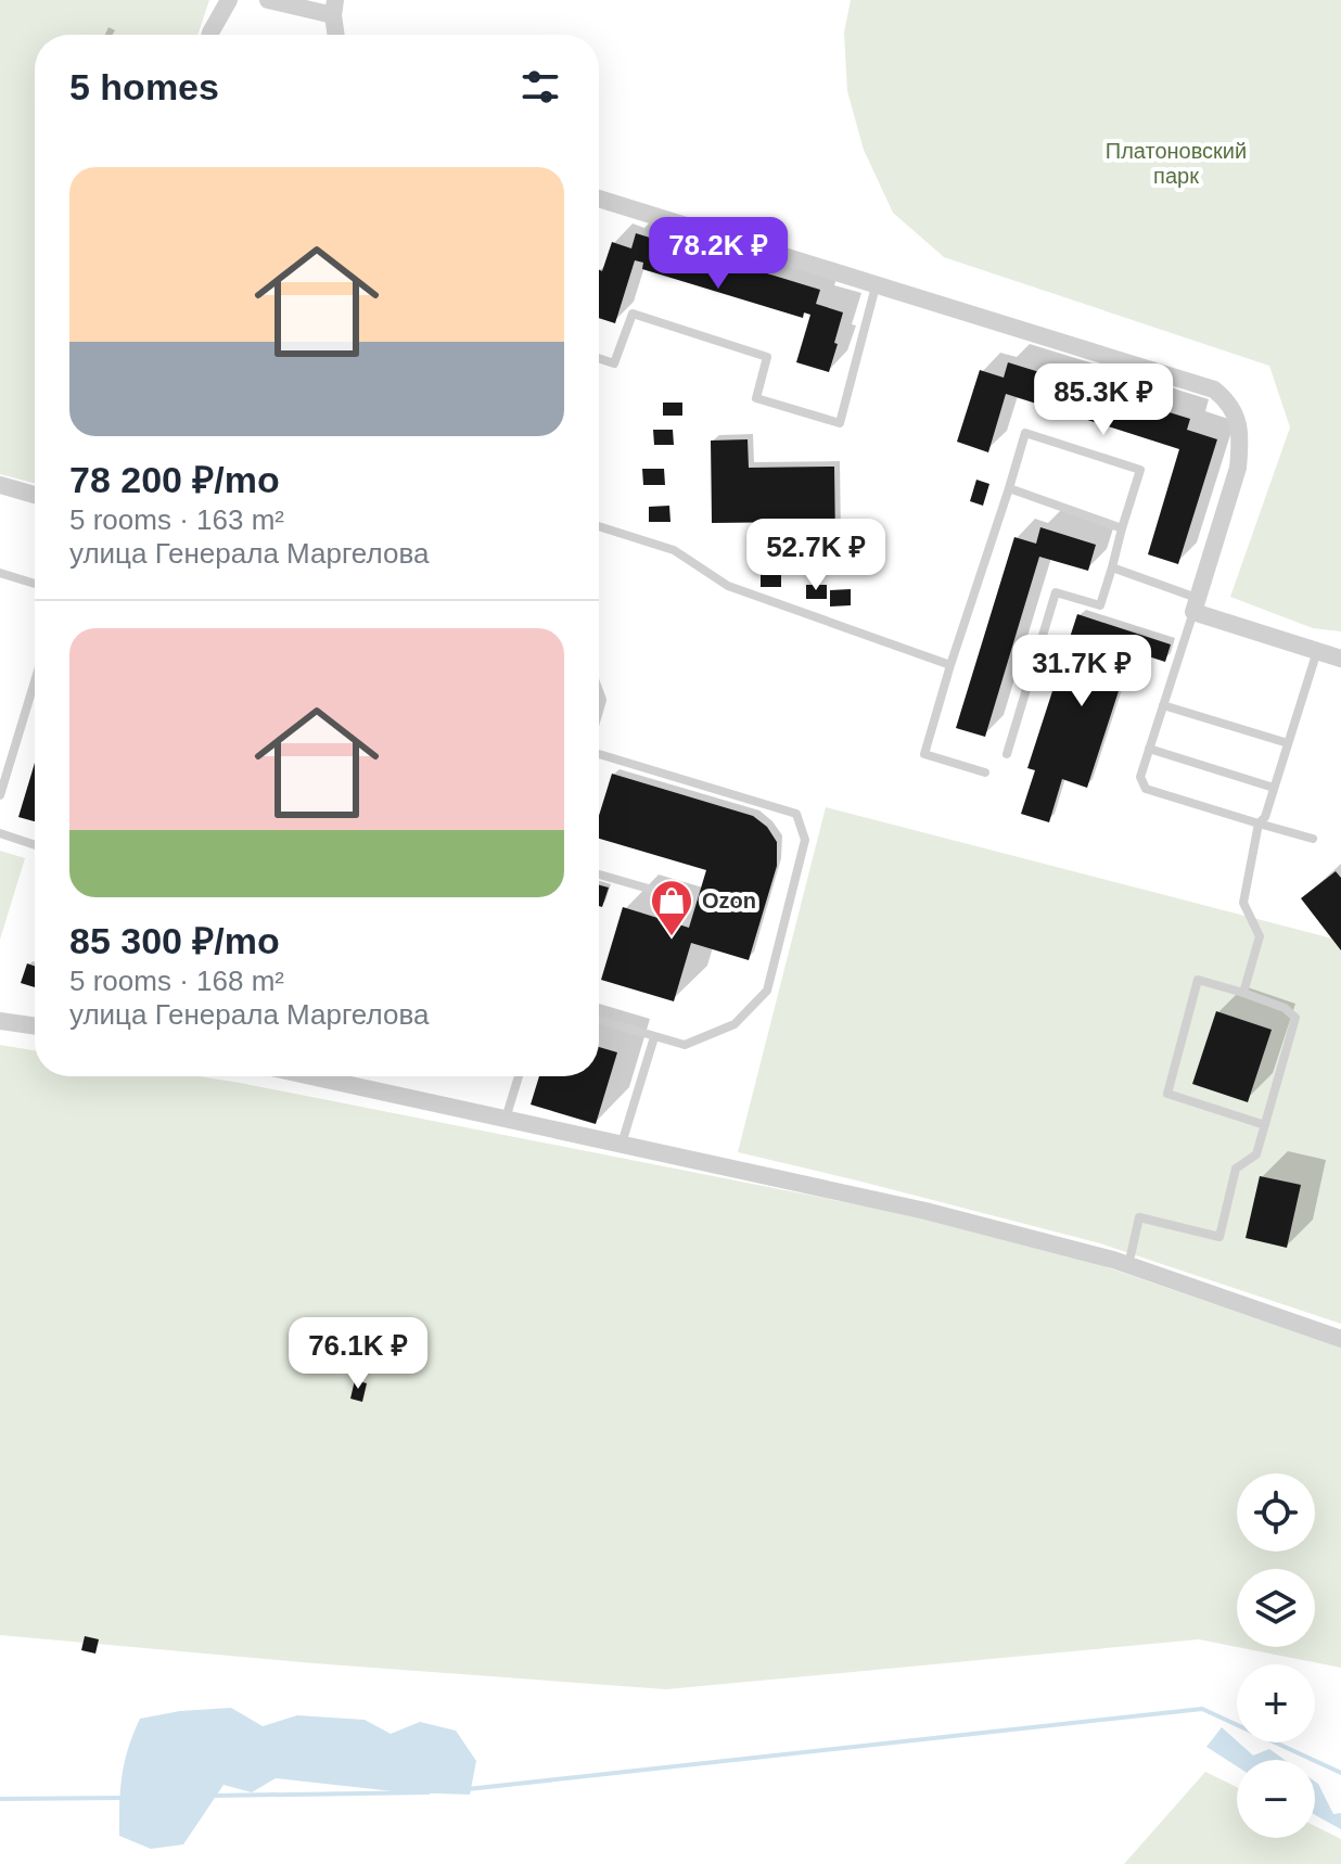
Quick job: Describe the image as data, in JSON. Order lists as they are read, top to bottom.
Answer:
{
  "parks": ["Платоновский парк"],
  "places": {
    "shop": ["Ozon"]
  },
  "page": {
    "heading": "5 homes",
    "list": [
      {
        "name": "78 200 ₽/mo",
        "note": "5 rooms · 163 m² · улица Генерала Маргелова"
      },
      {
        "name": "85 300 ₽/mo",
        "note": "5 rooms · 168 m² · улица Генерала Маргелова"
      }
    ],
    "price": [
      "78.2K ₽",
      "85.3K ₽",
      "52.7K ₽",
      "31.7K ₽",
      "76.1K ₽"
    ],
    "map_buttons": ["+", "−"]
  }
}
